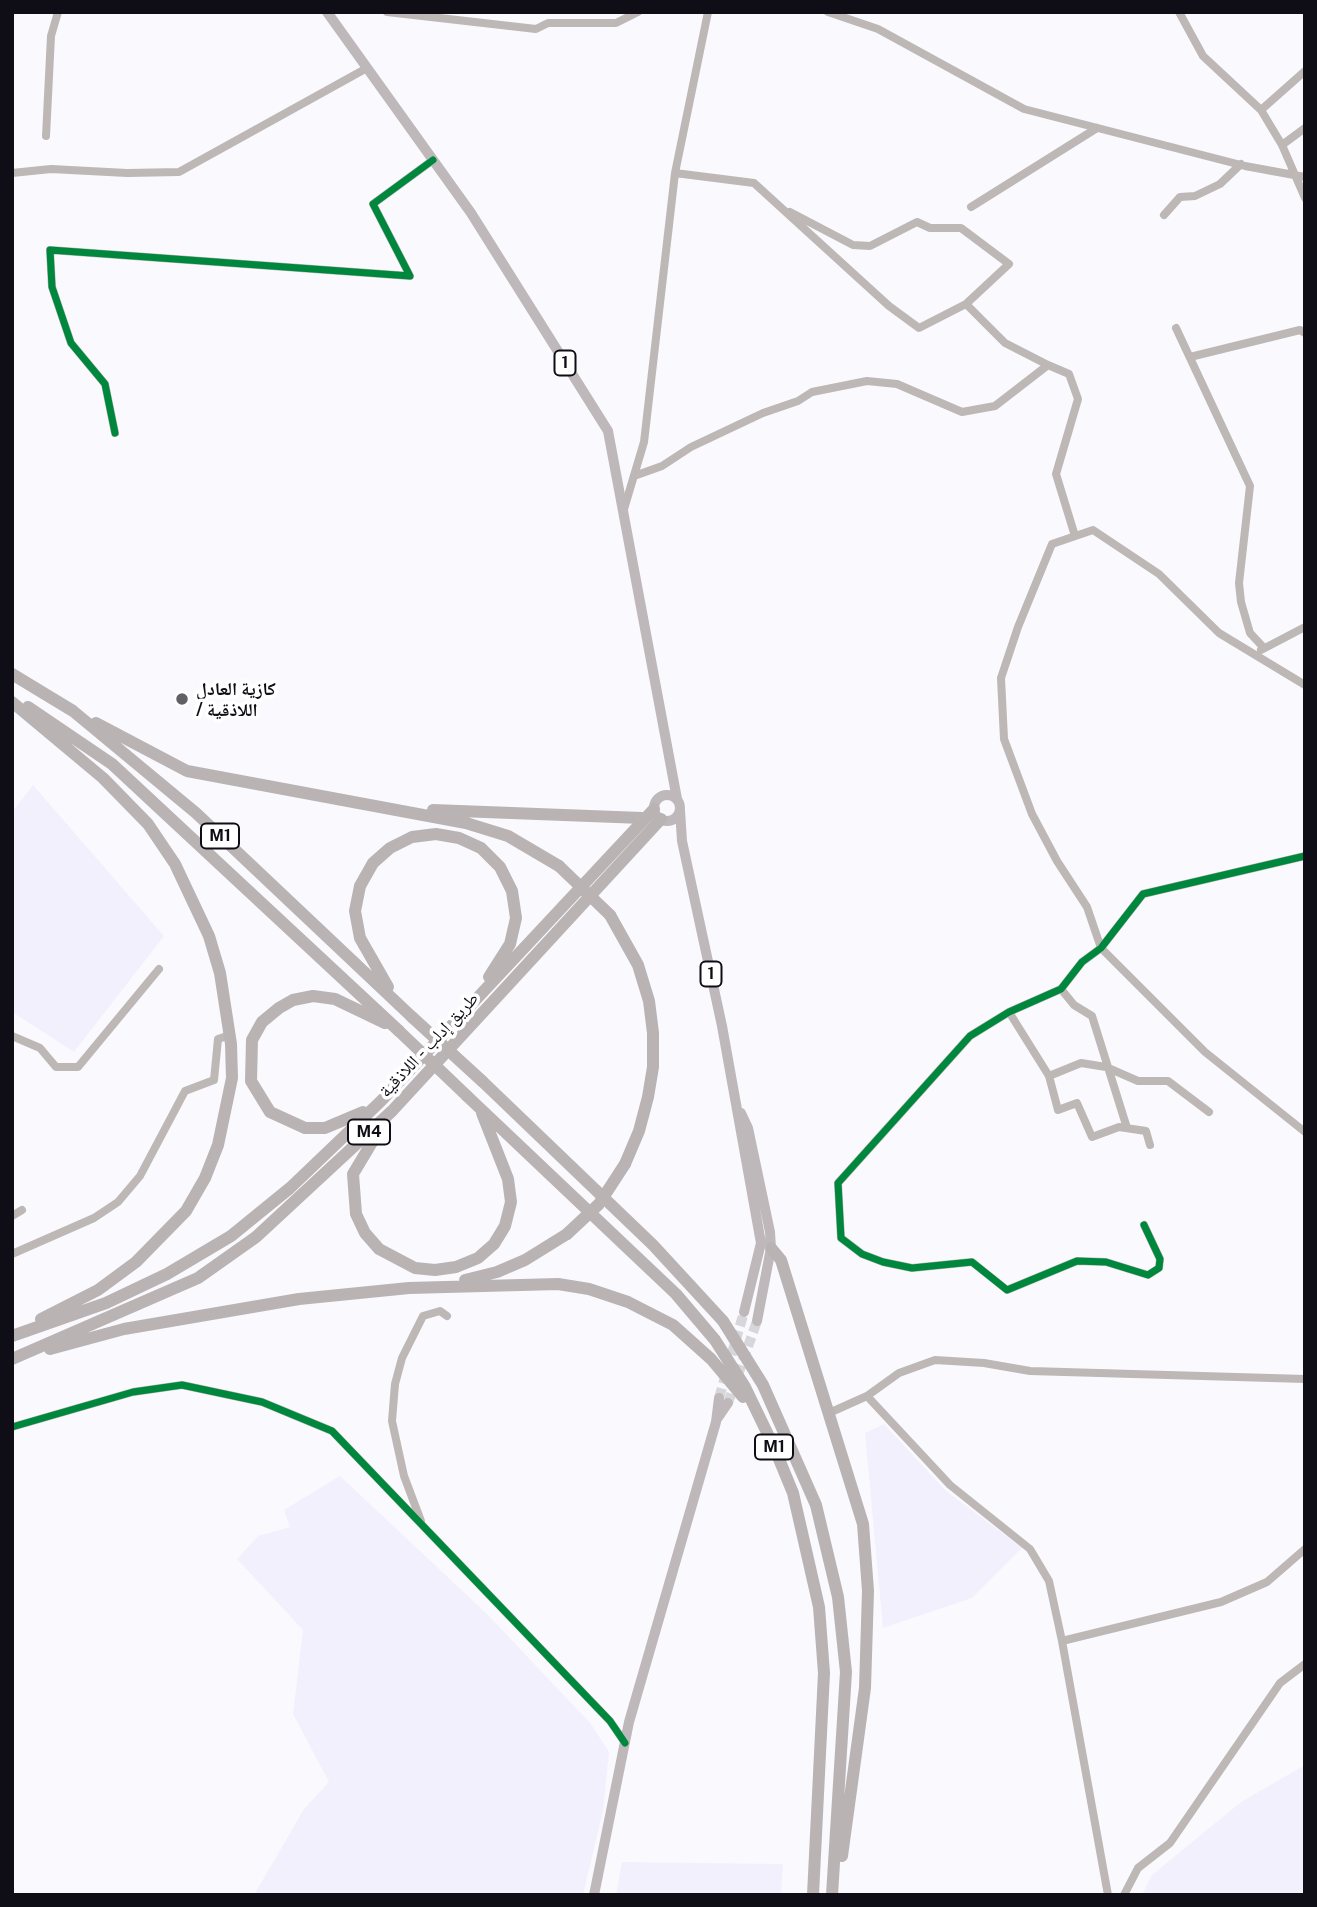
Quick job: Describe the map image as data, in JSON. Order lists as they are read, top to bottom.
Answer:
{
  "streets": {
    "highway": ["M1", "طريق إدلب - اللاذقية", "M4"],
    "main road": ["1"]
  },
  "crossings": [
    ["1", "طريق إدلب - اللاذقية"]
  ],
  "places": ["كازية العادل / اللاذقية"]
}
